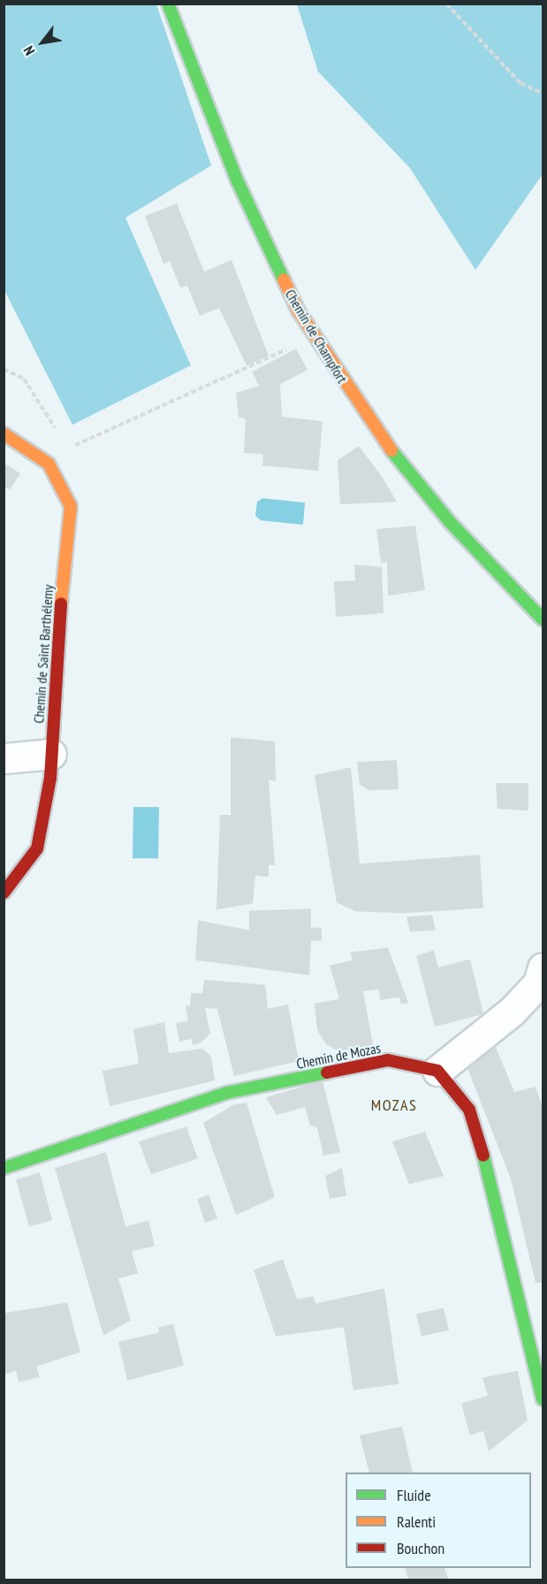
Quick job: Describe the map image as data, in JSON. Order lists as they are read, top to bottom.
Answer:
{
  "streets": {
    "street": ["Chemin de Champfort", "Chemin de Saint Barthélemy", "Chemin de Mozas"]
  },
  "districts": ["MOZAS"],
  "legend": ["Fluide", "Ralenti", "Bouchon"],
  "north": "bottom left"
}
